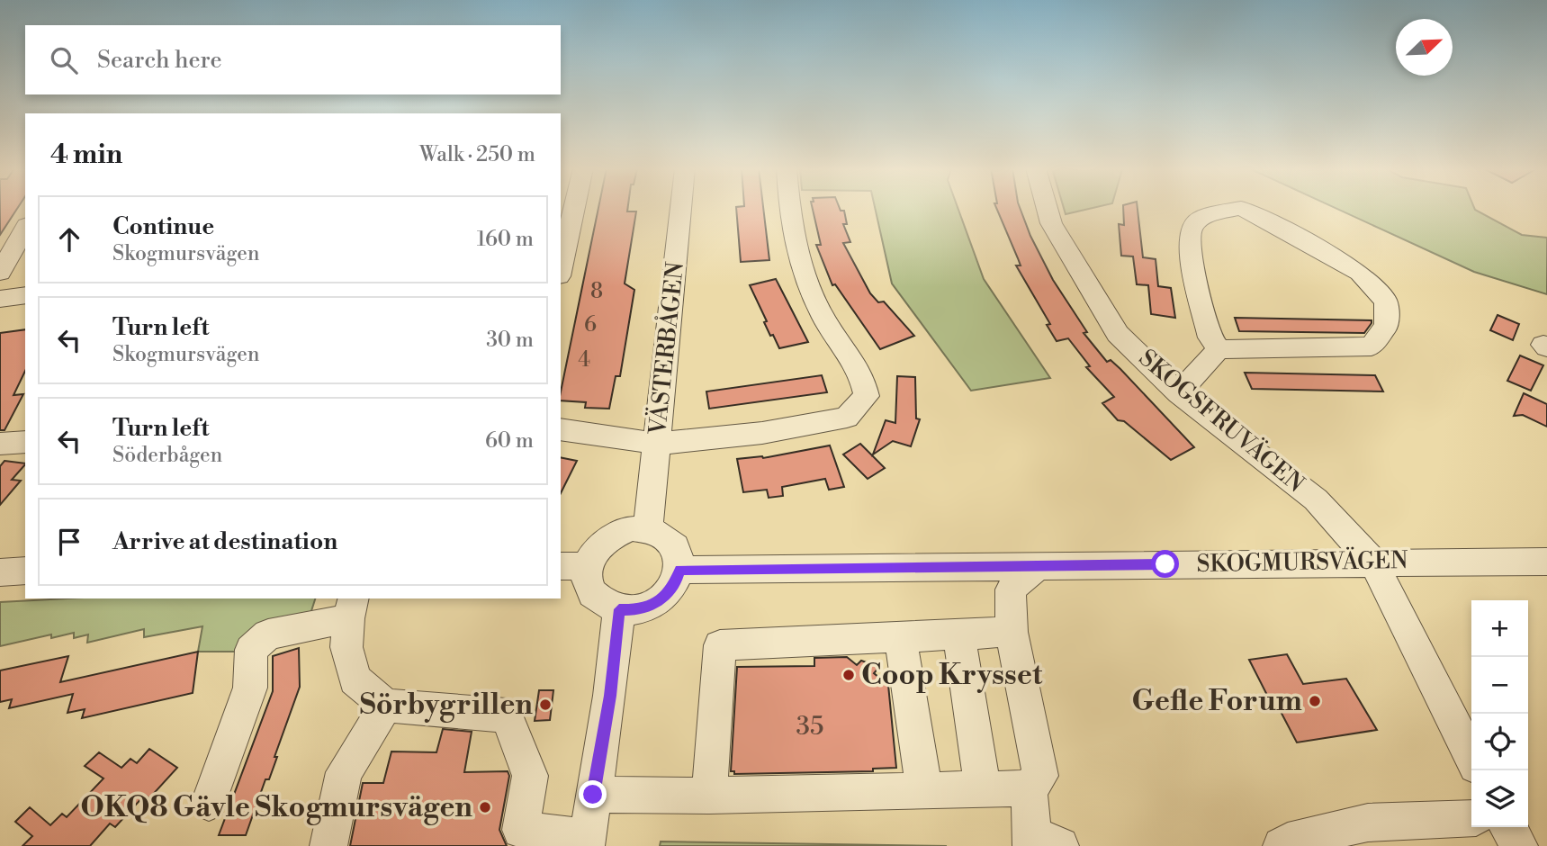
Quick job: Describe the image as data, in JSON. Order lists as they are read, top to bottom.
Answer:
{
  "streets": {
    "street": ["VÄSTERBÅGEN", "SKOGSFRUVÄGEN", "SKOGMURSVÄGEN"]
  },
  "crossings": [
    ["VÄSTERBÅGEN", "SKOGMURSVÄGEN"],
    ["SKOGSFRUVÄGEN", "SKOGMURSVÄGEN"]
  ],
  "places": [
    "Coop Krysset",
    "Gefle Forum",
    "Sörbygrillen",
    "OKQ8 Gävle Skogmursvägen"
  ],
  "house_numbers": [
    "8",
    "6",
    "4",
    "35"
  ],
  "north": "top right",
  "page": {
    "search": "Search here",
    "heading": ["4 min", "Walk · 250 m"],
    "list": [
      ["Continue", "Skogmursvägen", "160 m"],
      ["Turn left", "Skogmursvägen", "30 m"],
      ["Turn left", "Söderbågen", "60 m"],
      "Arrive at destination"
    ],
    "map_buttons": ["+", "−"]
  }
}
